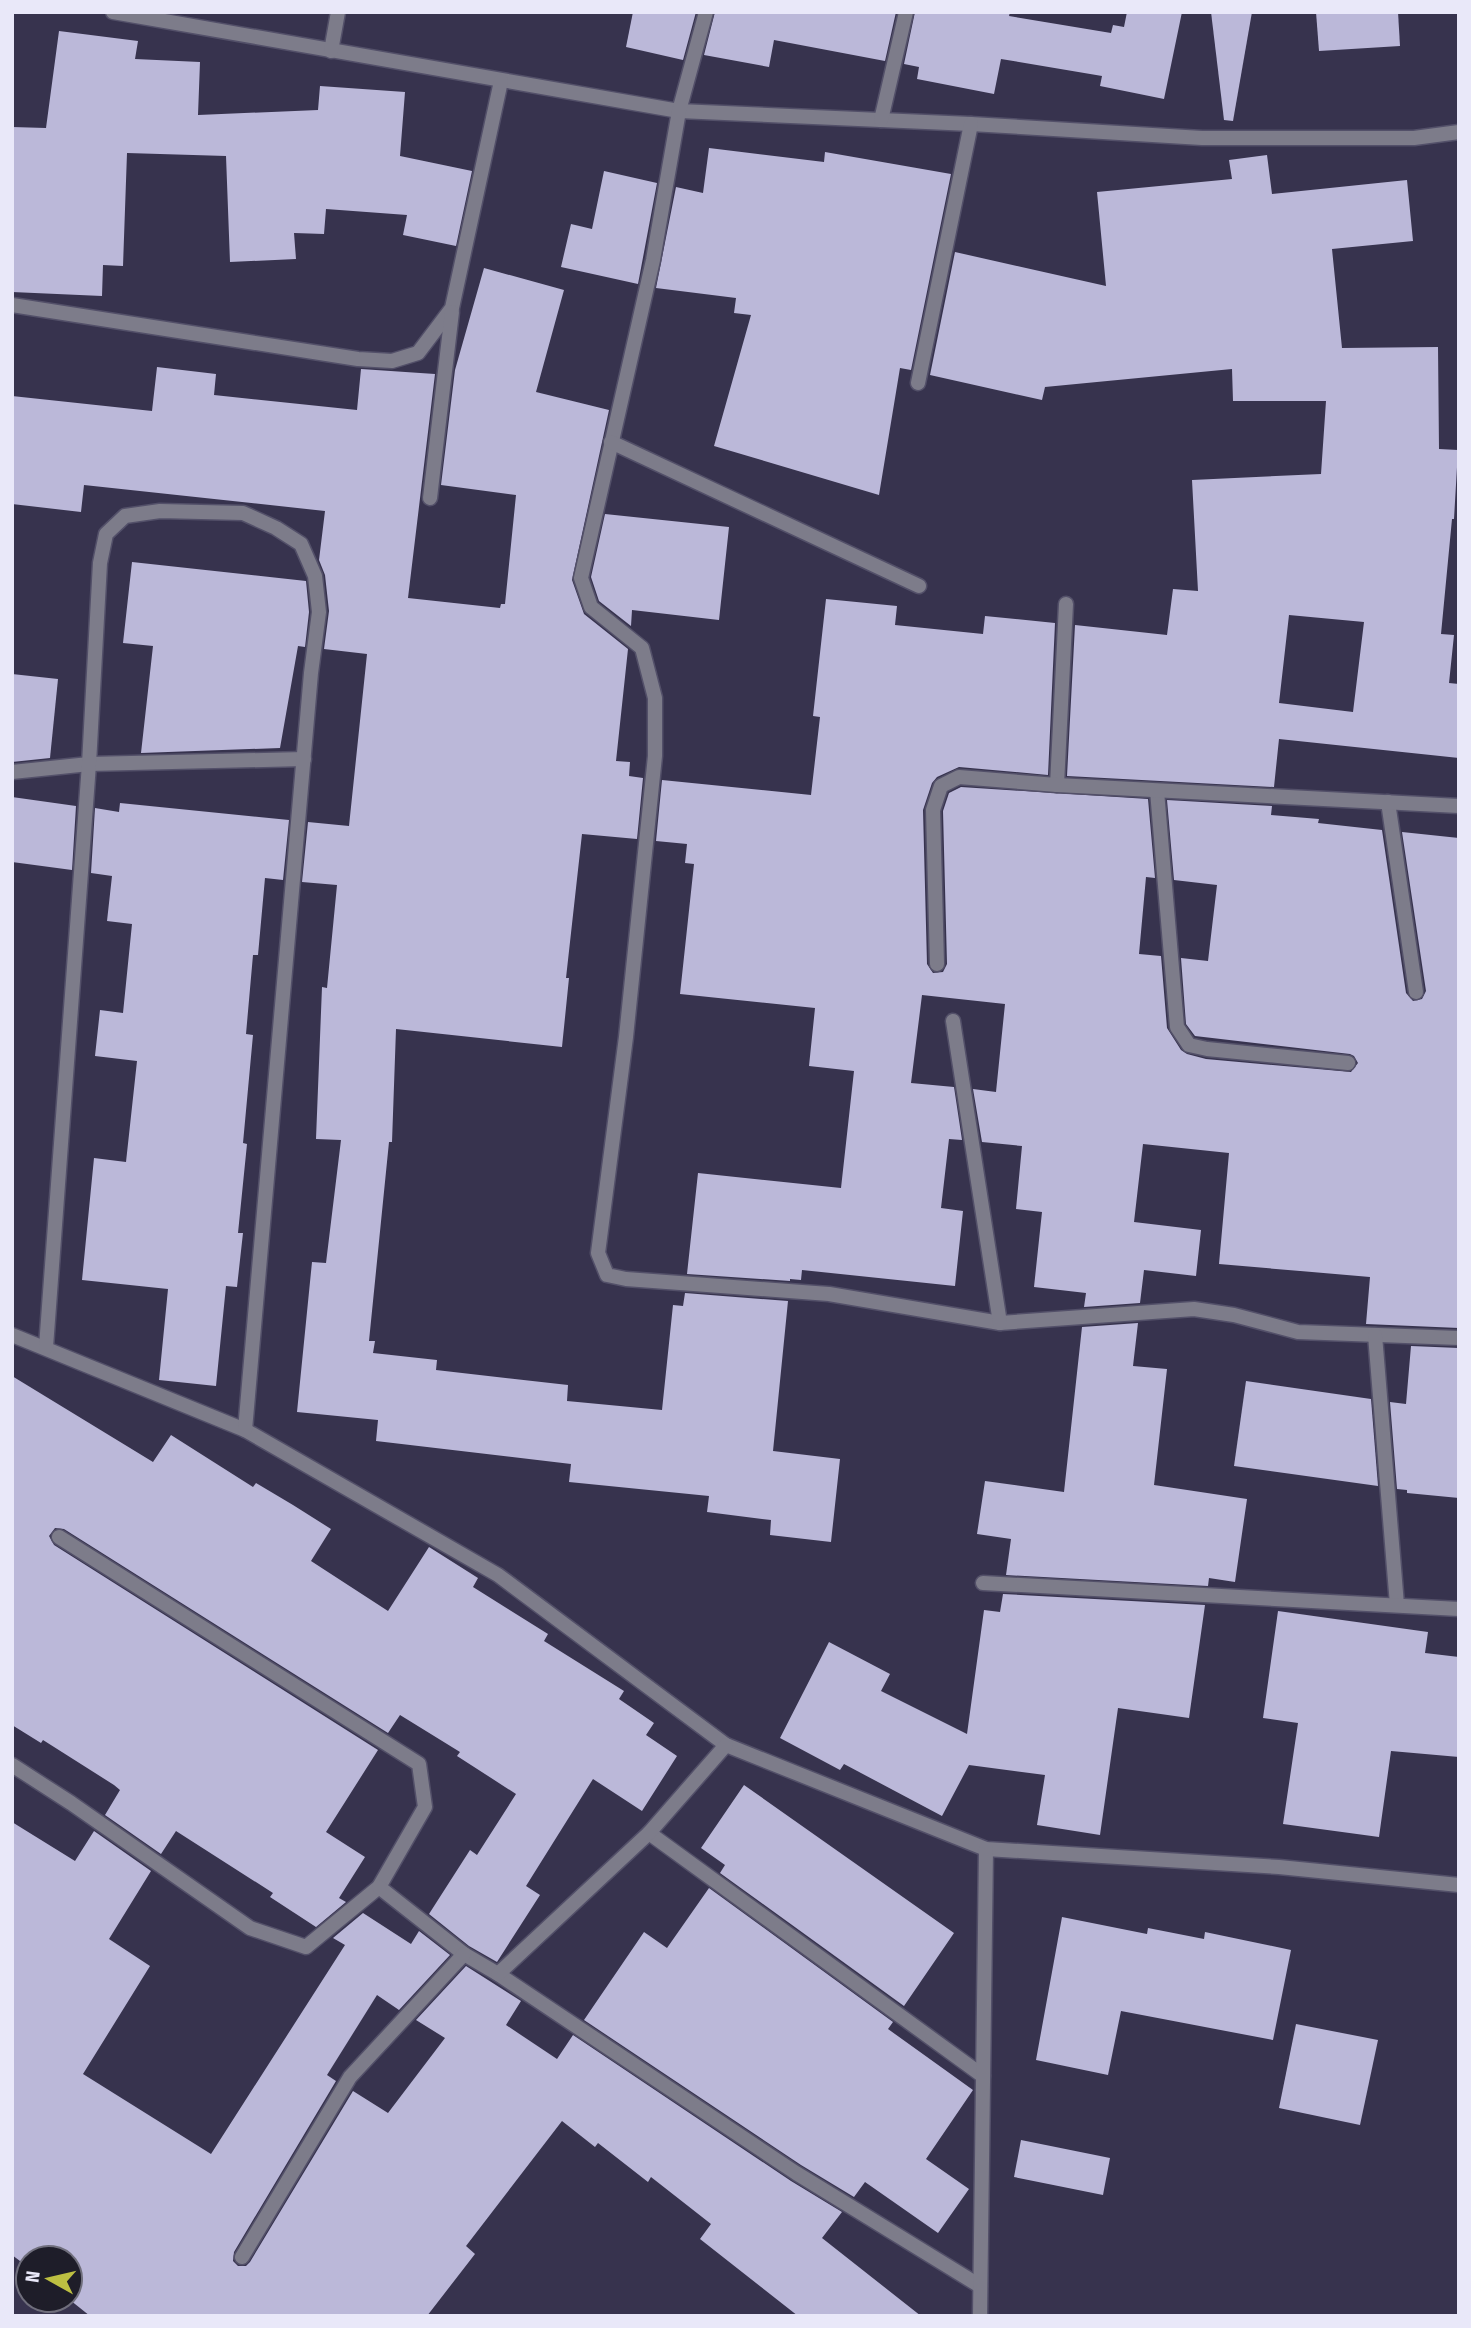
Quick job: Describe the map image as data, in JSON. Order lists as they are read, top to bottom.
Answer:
{
  "north": "left"
}
